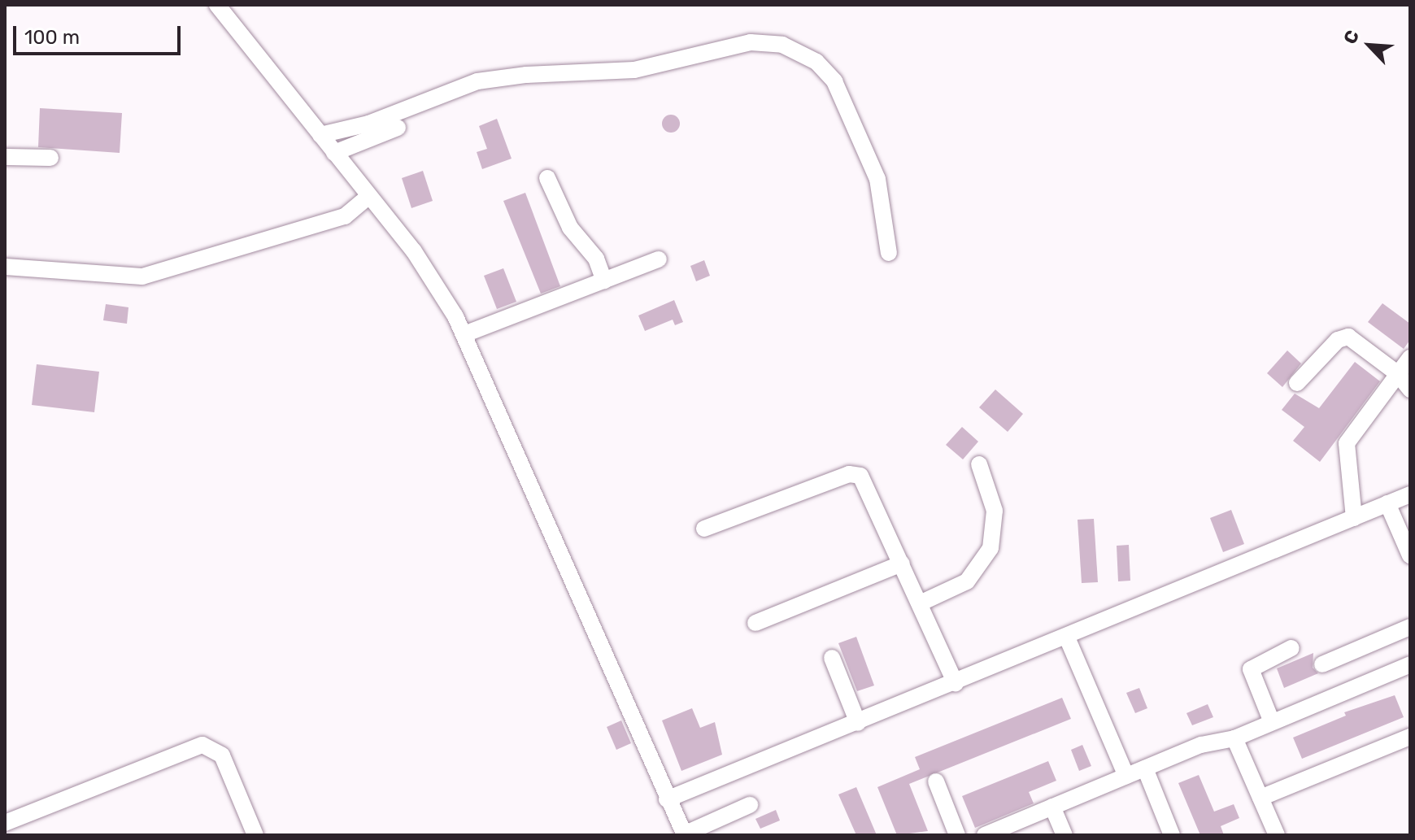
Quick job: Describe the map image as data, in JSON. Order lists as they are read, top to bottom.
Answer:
{
  "scale_bar": "100 m",
  "north": "top left"
}
